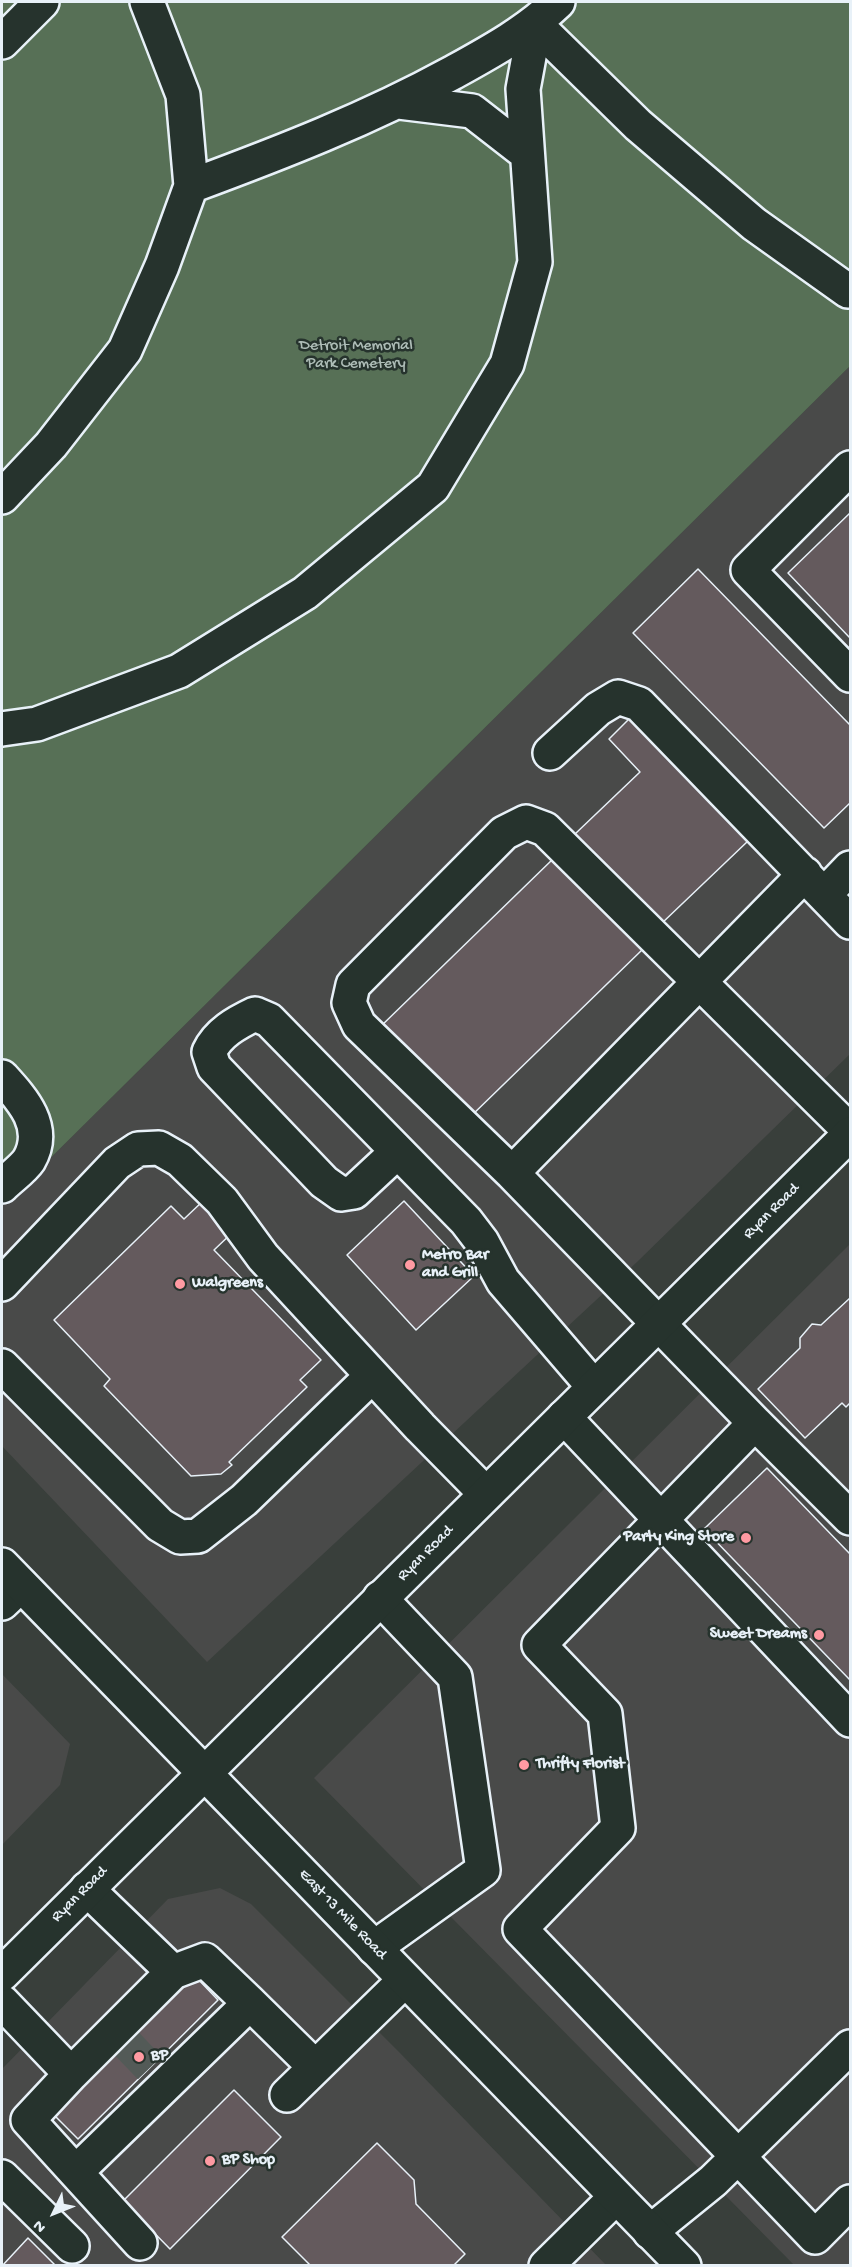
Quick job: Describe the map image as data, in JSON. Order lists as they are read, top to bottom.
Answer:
{
  "streets": {
    "main road": ["Ryan Road", "East 13 Mile Road"]
  },
  "crossings": [
    ["Ryan Road", "East 13 Mile Road"]
  ],
  "parks": ["Detroit Memorial Park Cemetery"],
  "places": [
    "Metro Bar and Grill",
    "Walgreens",
    "Party King Store",
    "Sweet Dreams",
    "Thrifty Florist",
    "BP",
    "BP Shop"
  ],
  "north": "bottom left"
}
